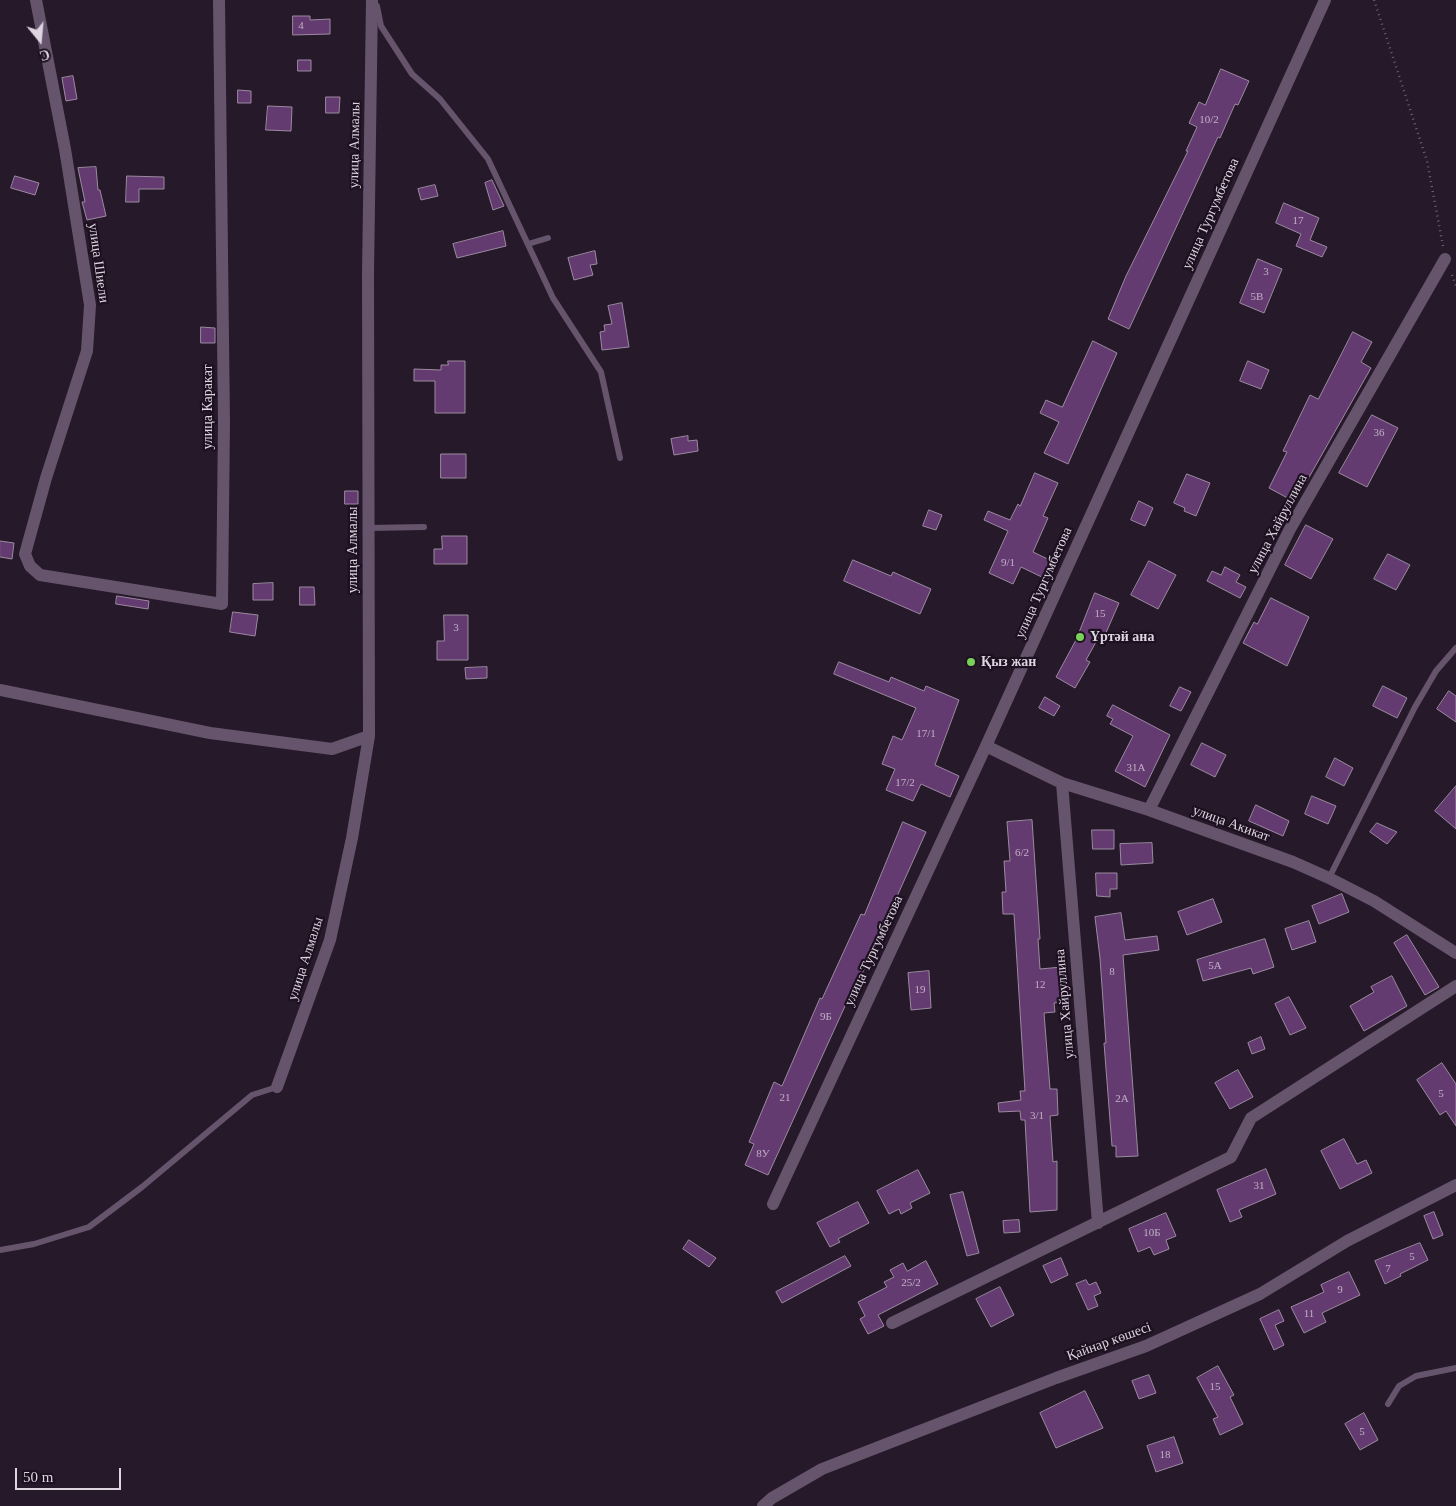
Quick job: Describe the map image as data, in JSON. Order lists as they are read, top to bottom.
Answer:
{
  "streets": {
    "street": [
      "улица Алмалы",
      "улица Тургумбетова",
      "улица Шиели",
      "улица Каракат",
      "улица Хайруллина",
      "улица Акикат",
      "Қайнар көшесі"
    ]
  },
  "crossings": [
    ["улица Тургумбетова", "улица Акикат"],
    ["улица Шиели", "улица Каракат"],
    ["улица Хайруллина", "улица Акикат"]
  ],
  "places": ["Үртәй ана", "Қыз жан"],
  "house_numbers": [
    "4",
    "10/2",
    "17",
    "3",
    "5В",
    "36",
    "9/1",
    "15",
    "3",
    "17/1",
    "31А",
    "17/2",
    "6/2",
    "5А",
    "8",
    "12",
    "19",
    "9Б",
    "5",
    "21",
    "2А",
    "3/1",
    "8У",
    "31",
    "10Б",
    "5",
    "7",
    "25/2",
    "9",
    "11",
    "15",
    "5",
    "18"
  ],
  "scale_bar": "50 m",
  "north": "bottom"
}
